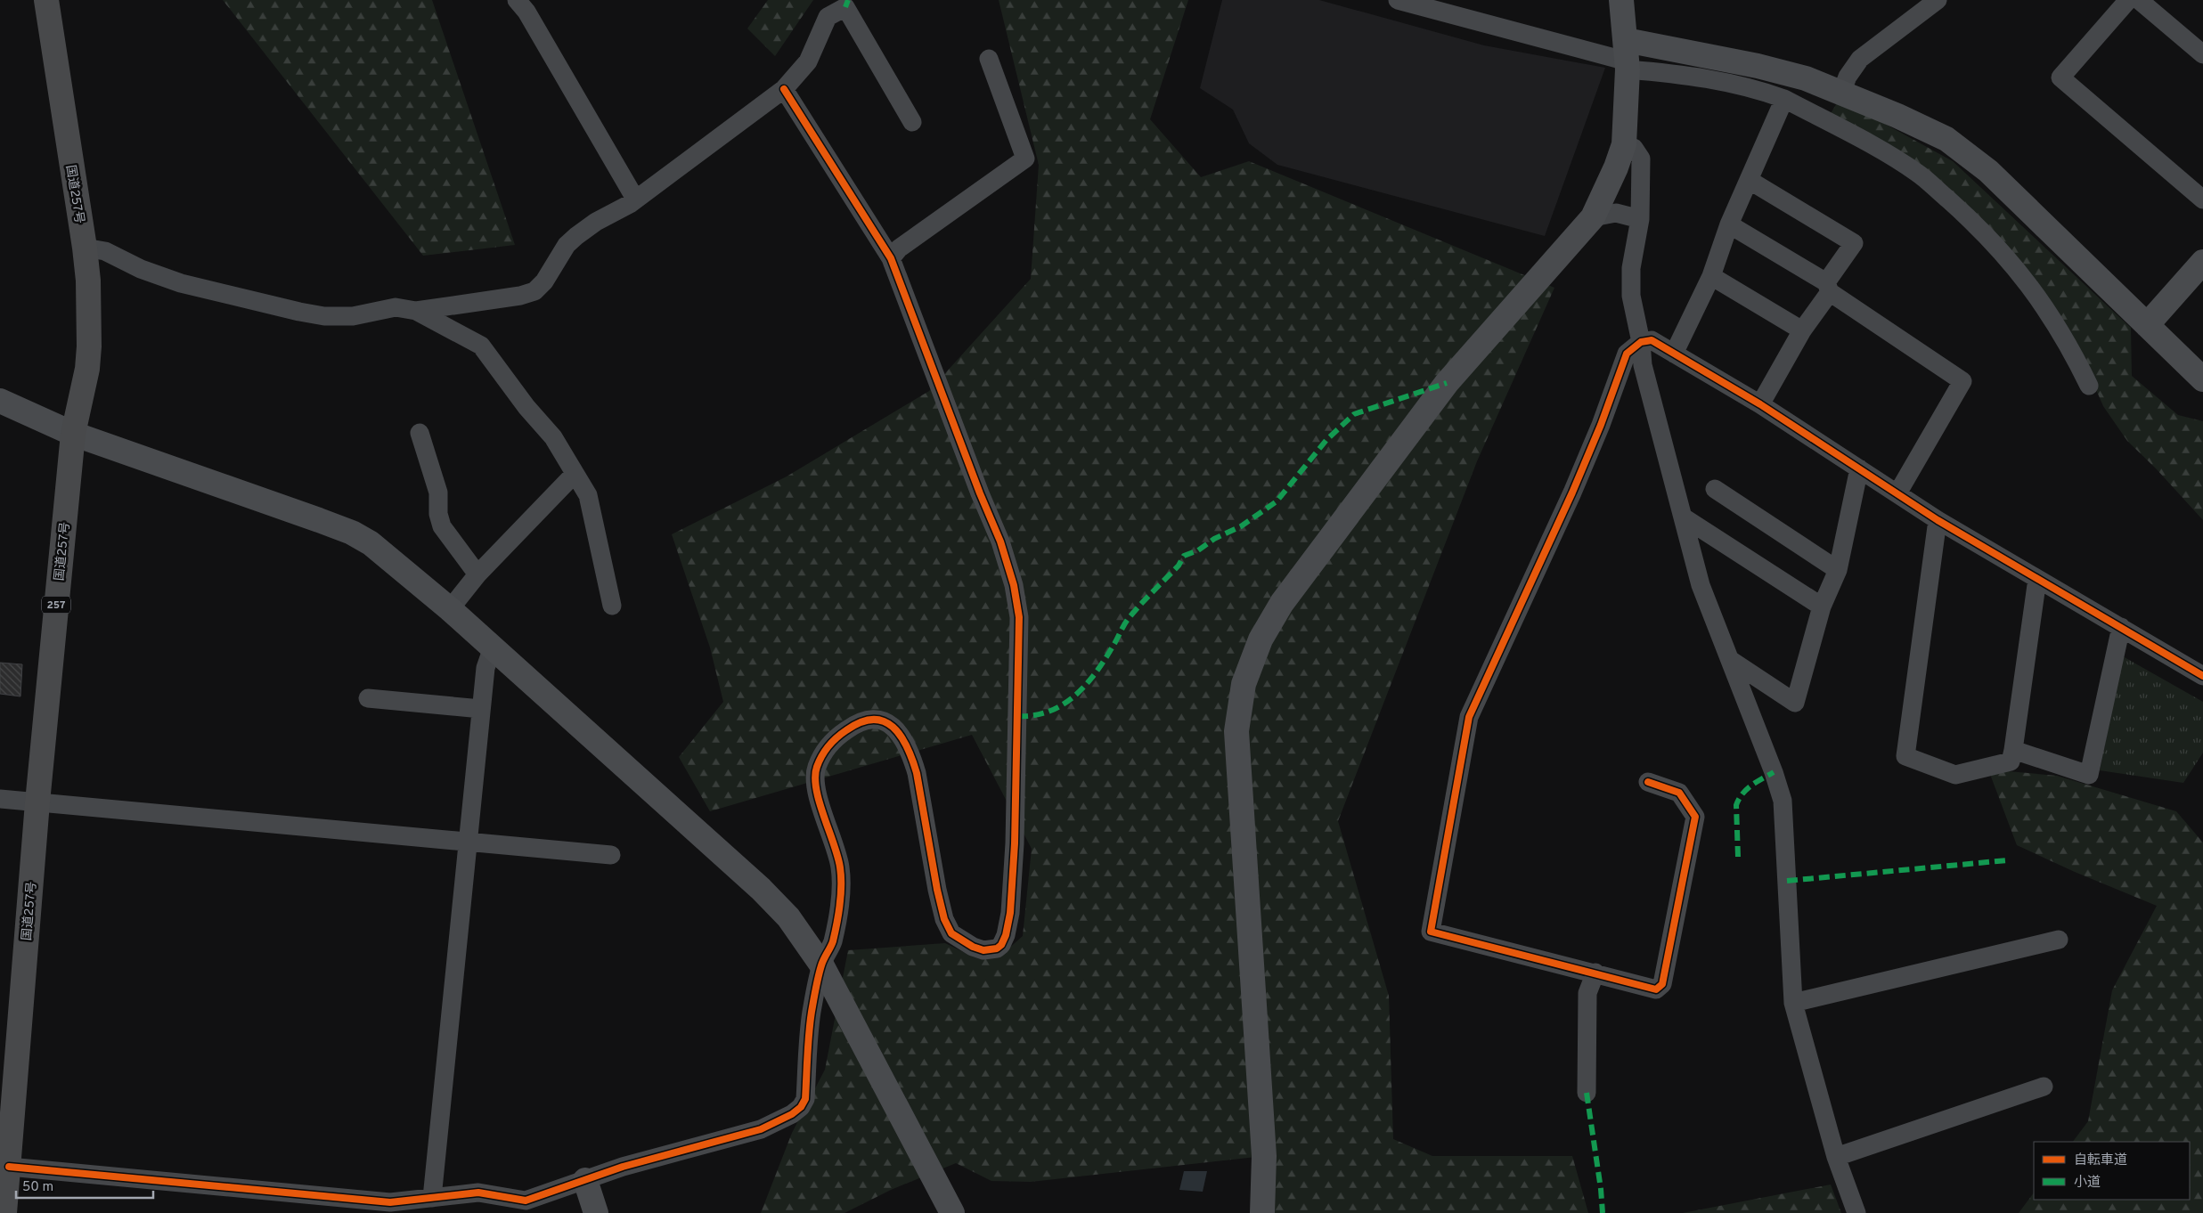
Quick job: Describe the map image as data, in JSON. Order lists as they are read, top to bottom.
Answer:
{
  "streets": {
    "highway": ["国道257号", "257"]
  },
  "legend": ["自転車道", "小道"],
  "scale_bar": "50 m"
}
